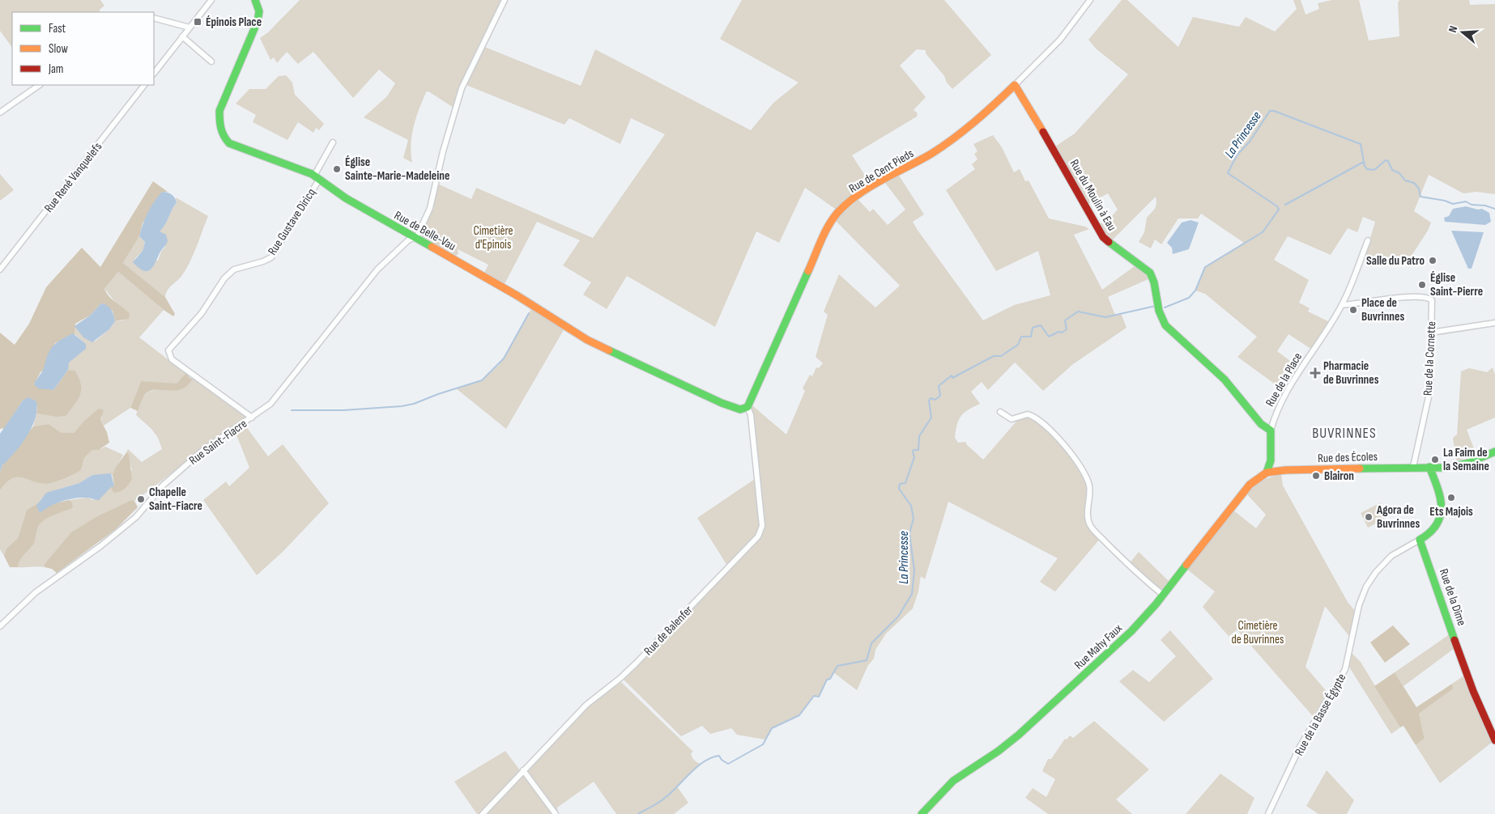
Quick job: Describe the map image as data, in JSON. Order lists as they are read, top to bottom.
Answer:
{
  "streets": {
    "street": [
      "Rue de Cent Pieds",
      "Rue René Vanquelefs",
      "Rue du Moulin à Eau",
      "Rue Gustave Diricq",
      "Rue de Belle-Vau",
      "Rue de la Cornette",
      "Rue de la Place",
      "Rue Saint-Fiacre",
      "Rue des Écoles",
      "Rue de la Dîme",
      "Rue de Balenfer",
      "Rue Mahy Faux",
      "Rue de la Basse Égypte"
    ]
  },
  "crossings": [
    ["Rue de Cent Pieds", "Rue du Moulin à Eau"],
    ["Rue de Cent Pieds", "Rue de Belle-Vau"],
    ["Rue de Cent Pieds", "Rue de Balenfer"],
    ["Rue du Moulin à Eau", "Rue de la Place"],
    ["Rue Gustave Diricq", "Rue de Belle-Vau"],
    ["Rue Gustave Diricq", "Rue Saint-Fiacre"],
    ["Rue de Belle-Vau", "Rue Saint-Fiacre"],
    ["Rue de Belle-Vau", "Rue de Balenfer"],
    ["Rue de la Cornette", "Rue de la Place"],
    ["Rue de la Cornette", "Rue des Écoles"],
    ["Rue de la Place", "Rue des Écoles"],
    ["Rue de la Place", "Rue Mahy Faux"],
    ["Rue des Écoles", "Rue Mahy Faux"],
    ["Rue de la Dîme", "Rue de la Basse Égypte"]
  ],
  "districts": ["BUVRINNES"],
  "water": ["La Princesse"],
  "parks": ["Cimetière d'Epinois", "Cimetière de Buvrinnes"],
  "places": {
    "transit": ["Épinois Place"],
    "other": [
      "Église Sainte-Marie-Madeleine",
      "Salle du Patro",
      "Église Saint-Pierre",
      "Place de Buvrinnes",
      "La Faim de la Semaine",
      "Blairon",
      "Ets Majois",
      "Chapelle Saint-Fiacre",
      "Agora de Buvrinnes"
    ],
    "health": ["Pharmacie de Buvrinnes"]
  },
  "legend": ["Fast", "Slow", "Jam"],
  "north": "left"
}
